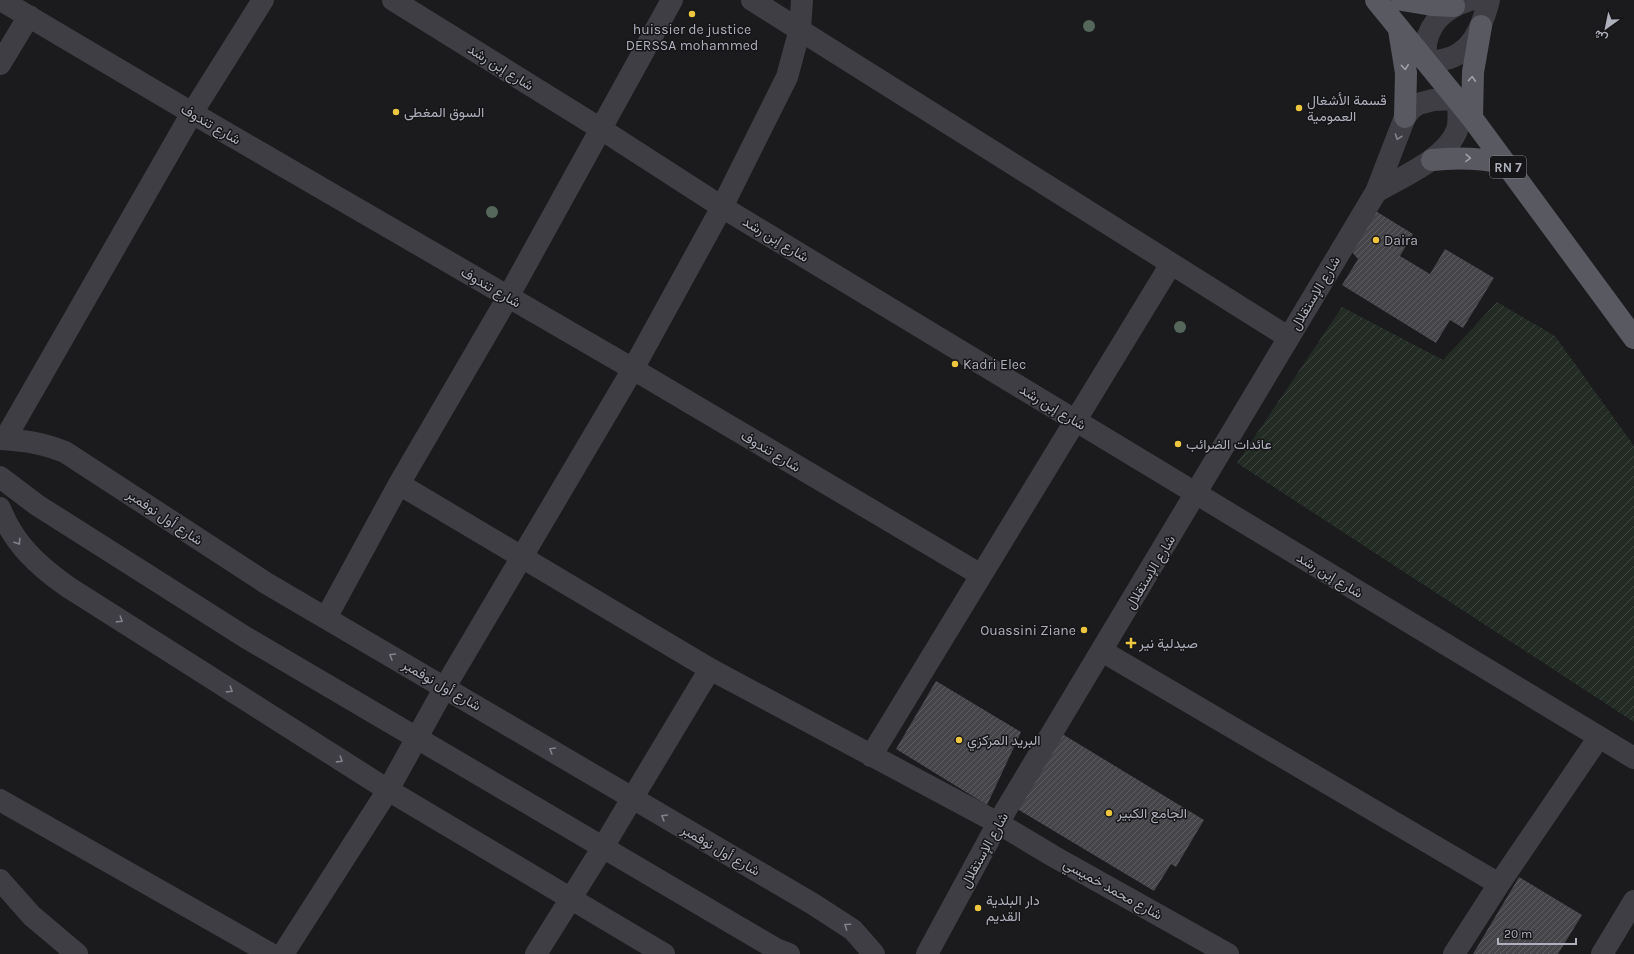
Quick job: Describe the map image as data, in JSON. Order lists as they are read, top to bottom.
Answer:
{
  "streets": {
    "main road": ["RN 7"],
    "street": [
      "شارع إبن رشد",
      "شارع تندوف",
      "شارع الإستقلال",
      "شارع أول نوفمبر",
      "شارع محمد خميسي"
    ]
  },
  "crossings": [
    ["شارع إبن رشد", "شارع الإستقلال"],
    ["شارع الإستقلال", "شارع محمد خميسي"]
  ],
  "places": {
    "other": [
      "huissier de justice DERSSA mohammed",
      "قسمة الأشغال العمومية",
      "السوق المغطى",
      "Daira",
      "Kadri Elec",
      "عائدات الضرائب",
      "Ouassini Ziane",
      "البريد المركزي",
      "الجامع الكبير",
      "دار البلدية القديم"
    ],
    "health": ["صيدلية نير"]
  },
  "scale_bar": "20 m",
  "north": "bottom left"
}
